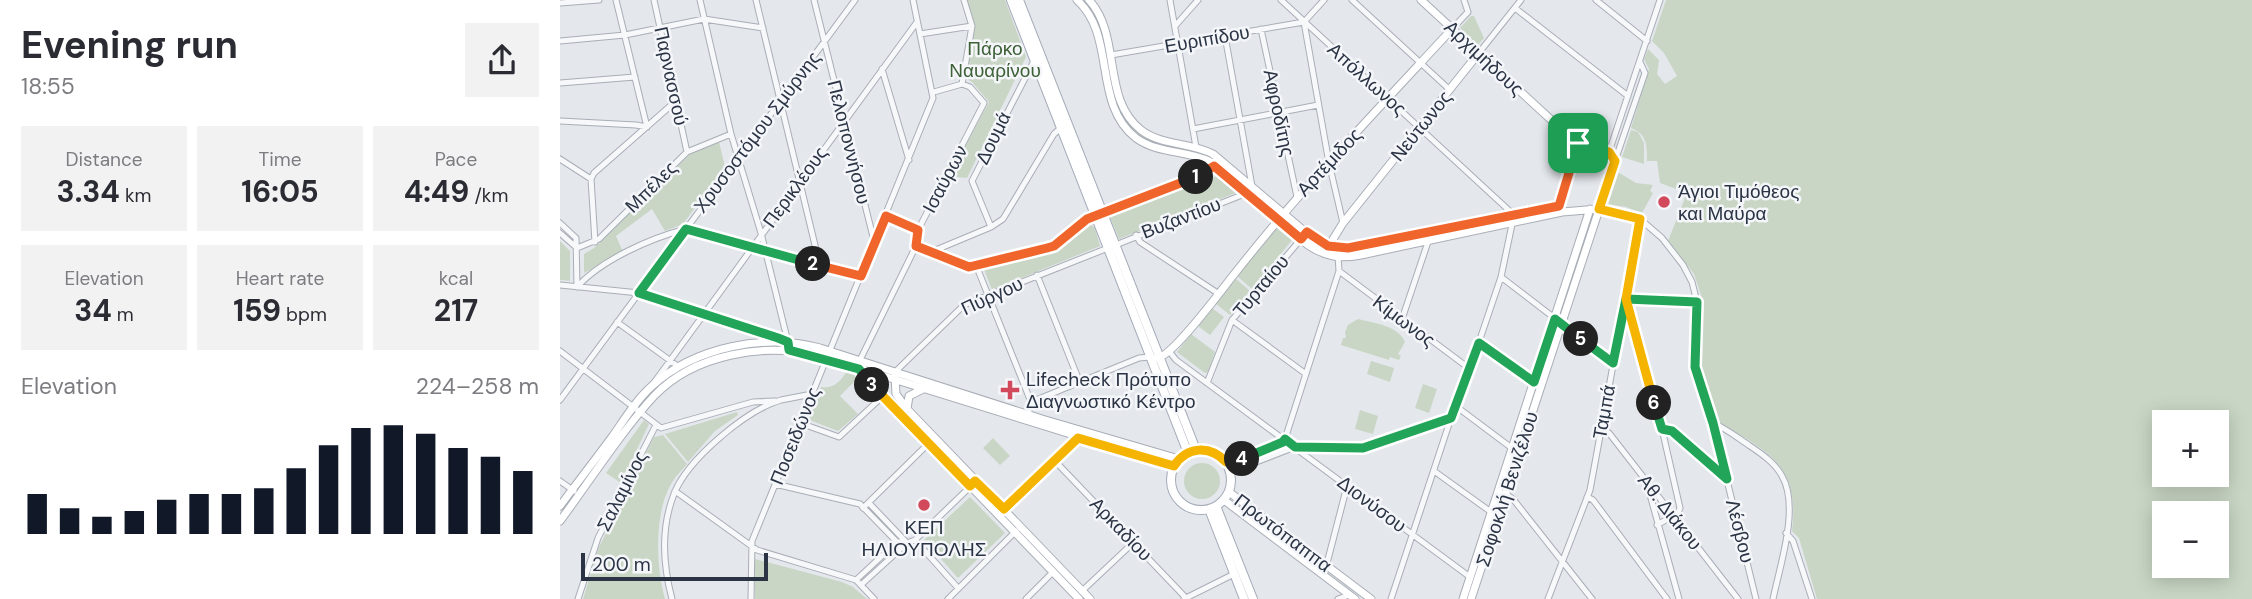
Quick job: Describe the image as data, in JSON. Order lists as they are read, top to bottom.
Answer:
{
  "streets": {
    "street": [
      "Ευριπίδου",
      "Αρχιμήδους",
      "Παρνασσού",
      "Απόλλωνος",
      "Αφροδίτης",
      "Νεύτωνος",
      "Χρυσοστόμου Σμύρνης",
      "Δουμά",
      "Πελοποννήσου",
      "Αρτέμιδος",
      "Ισαύρων",
      "Μπέλες",
      "Περικλέους",
      "Βυζαντίου",
      "Τυρταίου",
      "Πύργου",
      "Κίμωνος",
      "Ταμπά",
      "Ποσειδώνος",
      "Σοφοκλή Βενιζέλου",
      "Σαλαμίνος",
      "Διονύσου",
      "Αθ. Διάκου",
      "Αρκαδίου",
      "Λέσβου",
      "Πρωτόπαππα"
    ]
  },
  "crossings": [
    ["Ευριπίδου", "Απόλλωνος"],
    ["Ευριπίδου", "Αφροδίτης"],
    ["Αρχιμήδους", "Νεύτωνος"],
    ["Αρχιμήδους", "Αρτέμιδος"],
    ["Αρχιμήδους", "Σοφοκλή Βενιζέλου"],
    ["Παρνασσού", "Μπέλες"],
    ["Απόλλωνος", "Νεύτωνος"],
    ["Απόλλωνος", "Αρτέμιδος"],
    ["Αφροδίτης", "Αρτέμιδος"],
    ["Χρυσοστόμου Σμύρνης", "Πελοποννήσου"],
    ["Πελοποννήσου", "Περικλέους"],
    ["Πελοποννήσου", "Ποσειδώνος"],
    ["Αρτέμιδος", "Διονύσου"],
    ["Βυζαντίου", "Πύργου"],
    ["Τυρταίου", "Διονύσου"],
    ["Ταμπά", "Αθ. Διάκου"],
    ["Σοφοκλή Βενιζέλου", "Διονύσου"]
  ],
  "parks": ["Πάρκο Ναυαρίνου"],
  "places": {
    "other": ["Άγιοι Τιμόθεος και Μαύρα", "ΚΕΠ ΗΛΙΟΥΠΟΛΗΣ"],
    "health": ["Lifecheck Πρότυπο Διαγνωστικό Κέντρο"]
  },
  "scale_bar": "200 m",
  "page": {
    "heading": ["Evening run", "18:55"],
    "stats": [
      ["Distance", "3.34 km"],
      ["Time", "16:05"],
      ["Pace", "4:49 /km"],
      ["Elevation", "34 m"],
      ["Heart rate", "159 bpm"],
      ["kcal", "217"]
    ],
    "pins": [
      "1",
      "2",
      "5",
      "3",
      "6",
      "4"
    ],
    "chart": ["Elevation", "224–258 m"],
    "map_buttons": ["+", "−"],
    "scale": "200 m"
  }
}
